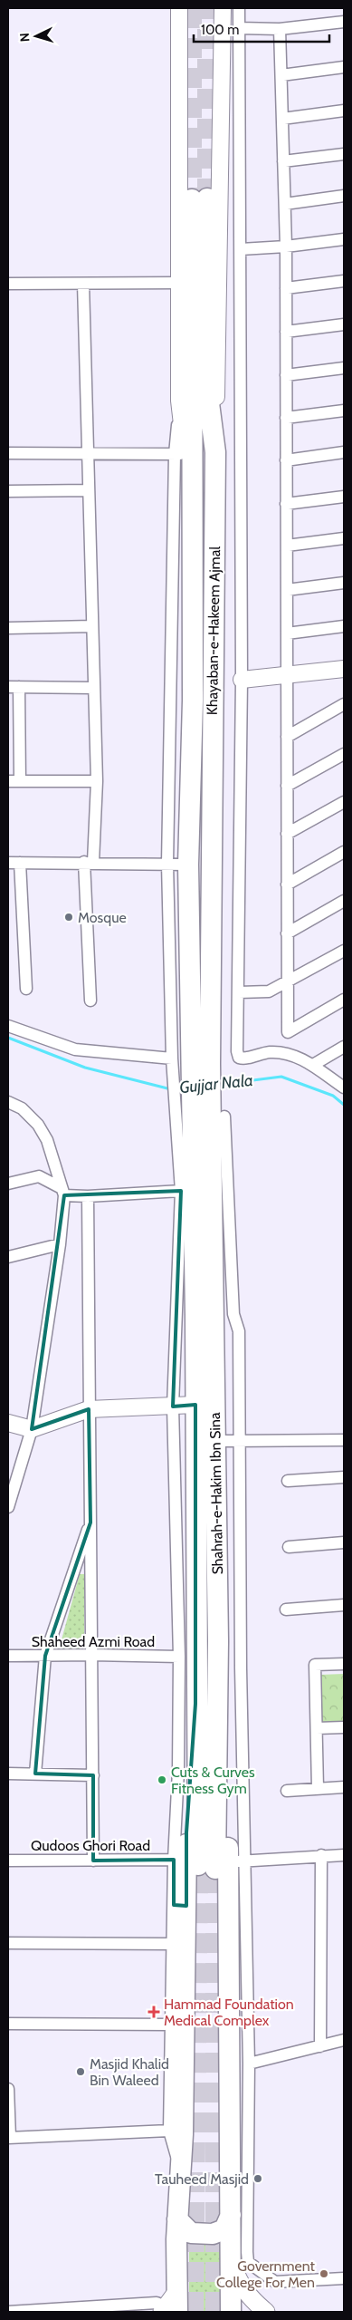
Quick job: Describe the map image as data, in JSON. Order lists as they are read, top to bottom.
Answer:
{
  "streets": {
    "highway": ["Khayaban-e-Hakeem Ajmal", "Shahrah-e-Hakim Ibn Sina"],
    "street": ["Shaheed Azmi Road", "Qudoos Ghori Road"]
  },
  "water": ["Gujjar Nala"],
  "places": {
    "other": [
      "Mosque",
      "Cuts & Curves Fitness Gym",
      "Masjid Khalid Bin Waleed",
      "Tauheed Masjid",
      "Government College For Men"
    ],
    "health": ["Hammad Foundation Medical Complex"]
  },
  "scale_bar": "100 m",
  "north": "left"
}
